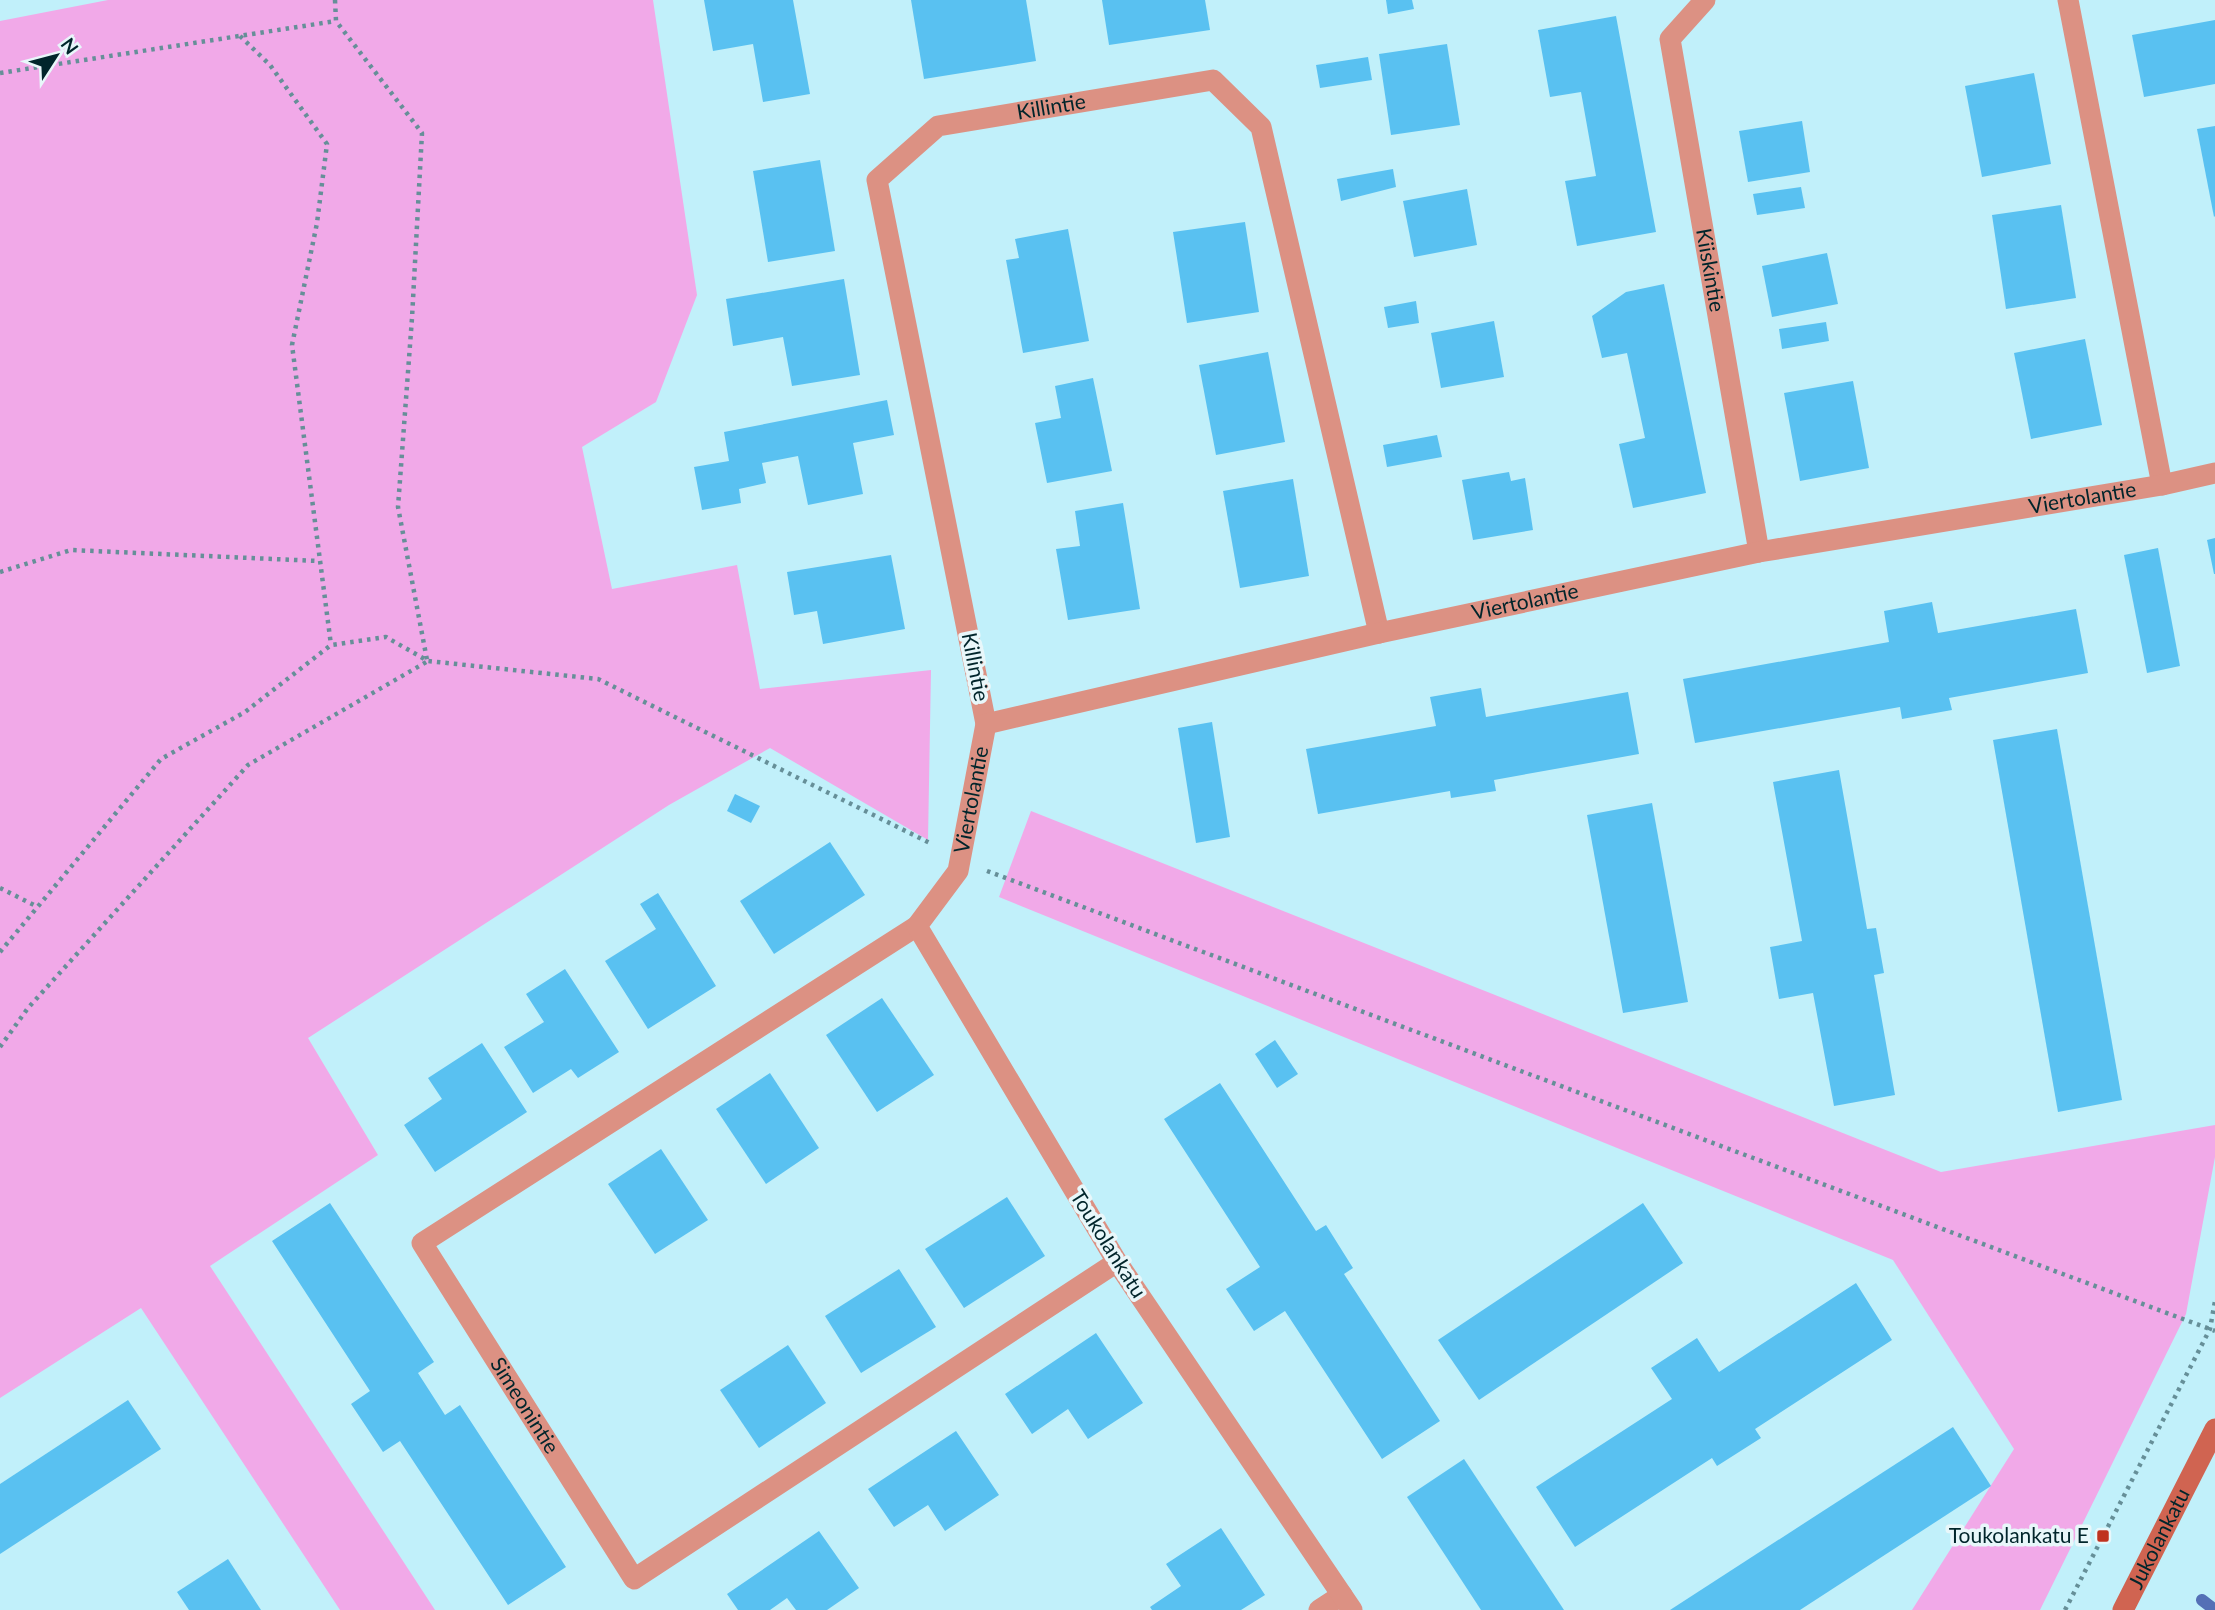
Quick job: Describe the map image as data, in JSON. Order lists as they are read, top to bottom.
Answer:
{
  "streets": {
    "main road": ["Jukolankatu"],
    "street": [
      "Killintie",
      "Kiiskintie",
      "Viertolantie",
      "Toukolankatu",
      "Simeonintie"
    ]
  },
  "crossings": [
    ["Killintie", "Viertolantie"],
    ["Kiiskintie", "Viertolantie"],
    ["Toukolankatu", "Simeonintie"]
  ],
  "places": {
    "transit": ["Toukolankatu E"]
  },
  "north": "top right"
}
